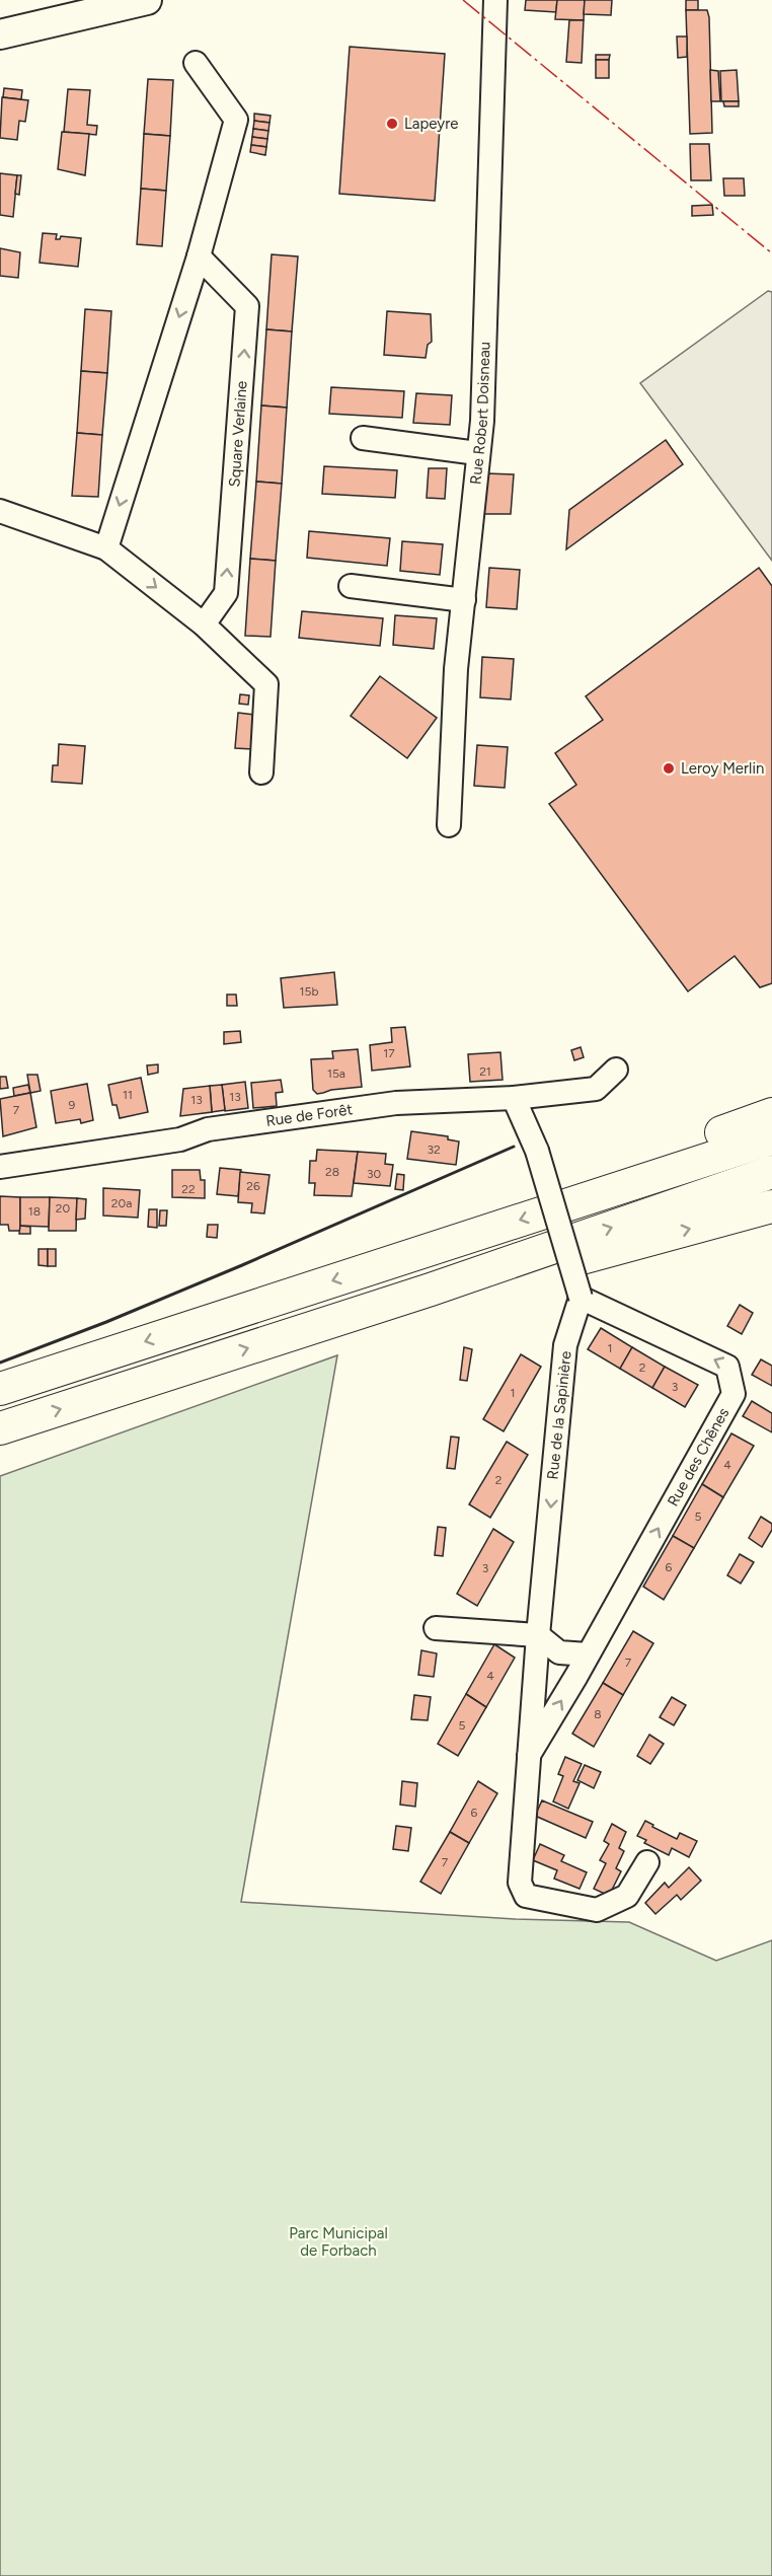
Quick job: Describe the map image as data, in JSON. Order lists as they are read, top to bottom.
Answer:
{
  "streets": {
    "street": [
      "Rue Robert Doisneau",
      "Square Verlaine",
      "Rue de Forêt",
      "Rue de la Sapinière",
      "Rue des Chênes"
    ]
  },
  "crossings": [
    ["Rue de la Sapinière", "Rue des Chênes"]
  ],
  "one_way": ["Rue de la Sapinière"],
  "parks": ["Parc Municipal de Forbach"],
  "places": ["Lapeyre", "Leroy Merlin"],
  "house_numbers": [
    "15b",
    "17",
    "21",
    "15a",
    "11",
    "13",
    "13",
    "9",
    "7",
    "32",
    "28",
    "30",
    "26",
    "22",
    "20a",
    "20",
    "18",
    "1",
    "2",
    "3",
    "1",
    "4",
    "2",
    "5",
    "6",
    "3",
    "7",
    "4",
    "8",
    "5",
    "6",
    "7"
  ]
}
